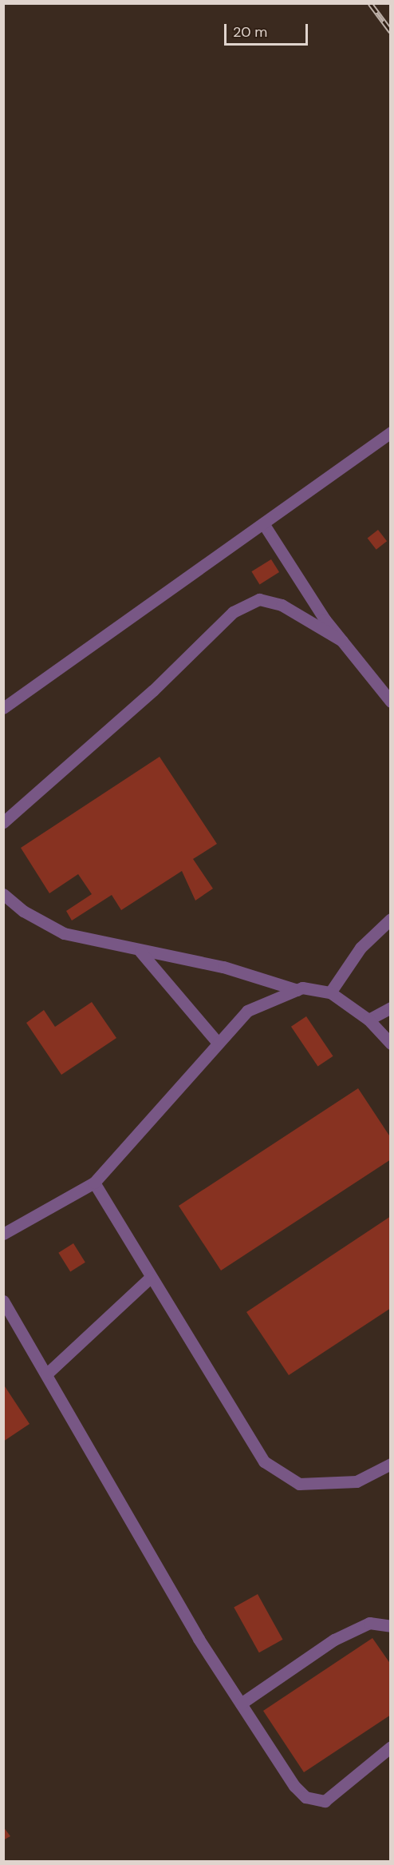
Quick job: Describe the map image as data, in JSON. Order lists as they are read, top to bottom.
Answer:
{
  "scale_bar": "20 m"
}
